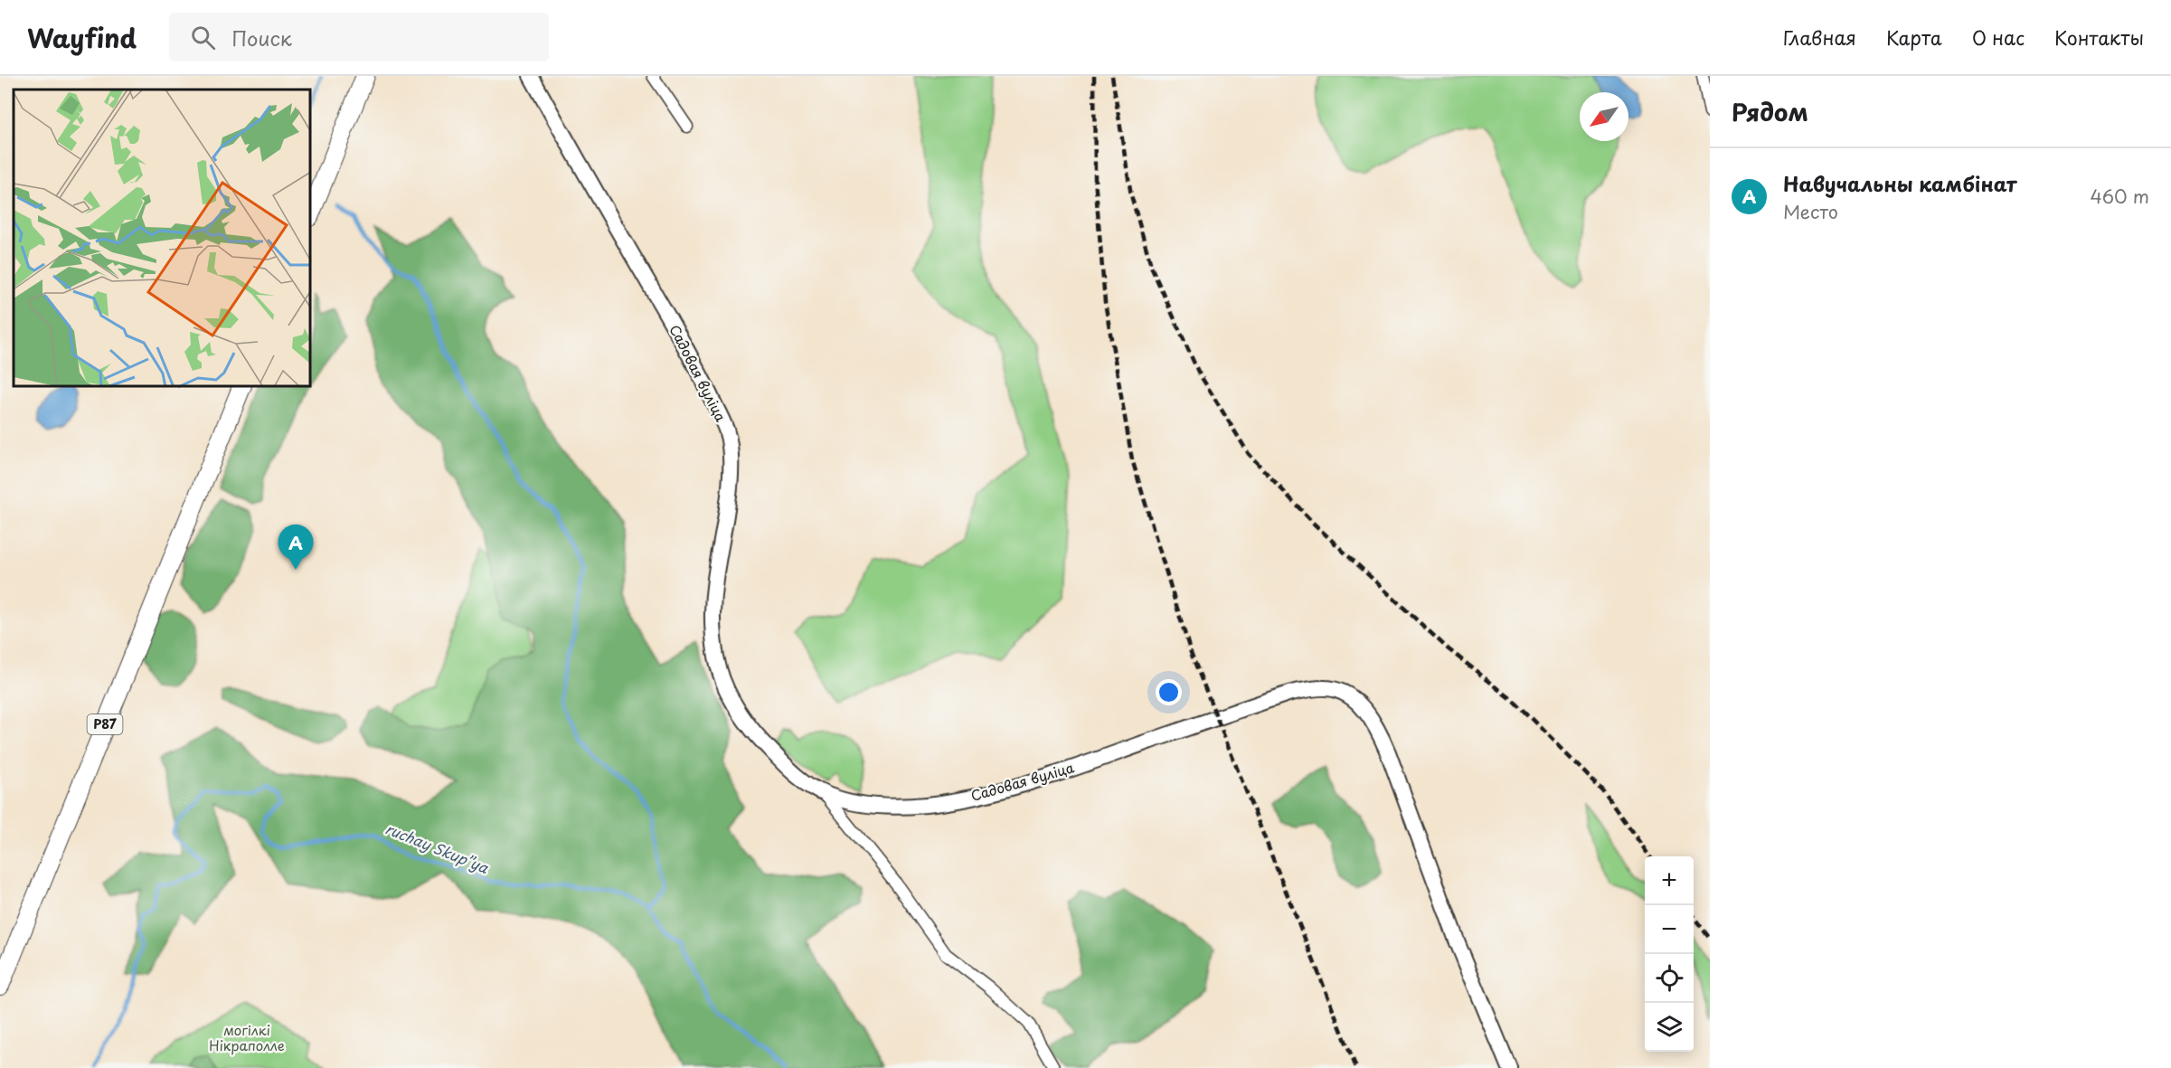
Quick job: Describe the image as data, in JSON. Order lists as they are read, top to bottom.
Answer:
{
  "streets": {
    "main road": ["Р87"],
    "street": ["Садовая вуліца"]
  },
  "water": ["ruchay Skup’’ya"],
  "parks": ["могілкі Нікраполле"],
  "north": "bottom left",
  "page": {
    "header": "Wayfind",
    "search": "Поиск",
    "nav": [
      "Главная",
      "Карта",
      "О нас",
      "Контакты"
    ],
    "heading": "Рядом",
    "list": [
      {
        "mark": "A",
        "name": "Навучальны камбінат",
        "note": "Место",
        "value": "460 m"
      }
    ],
    "pins": "A",
    "map_buttons": ["+", "−"]
  }
}
